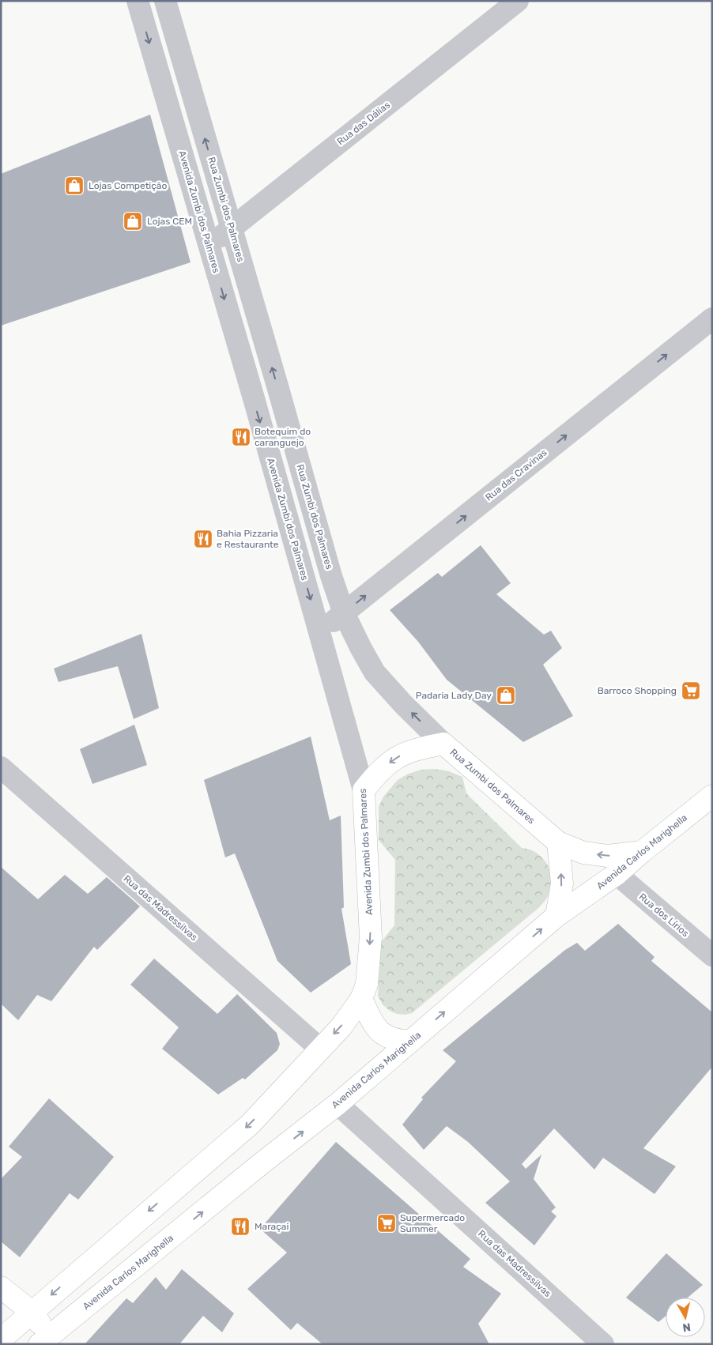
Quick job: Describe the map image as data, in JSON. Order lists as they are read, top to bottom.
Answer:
{
  "streets": {
    "main road": ["Rua Zumbi dos Palmares", "Avenida Zumbi dos Palmares", "Avenida Carlos Marighella"],
    "street": [
      "Rua das Dálias",
      "Rua das Cravinas",
      "Rua das Madressilvas",
      "Rua dos Lírios"
    ]
  },
  "crossings": [
    ["Rua das Dálias", "Rua Zumbi dos Palmares"],
    ["Rua das Dálias", "Avenida Zumbi dos Palmares"],
    ["Rua Zumbi dos Palmares", "Rua das Cravinas"],
    ["Rua Zumbi dos Palmares", "Avenida Carlos Marighella"],
    ["Avenida Zumbi dos Palmares", "Rua das Cravinas"],
    ["Avenida Carlos Marighella", "Rua das Madressilvas"],
    ["Avenida Carlos Marighella", "Rua dos Lírios"]
  ],
  "one_way": ["Rua Zumbi dos Palmares", "Avenida Zumbi dos Palmares", "Rua das Cravinas"],
  "places": {
    "shop": ["Lojas Competição", "Lojas CEM", "Padaria Lady Day"],
    "restaurant": ["Botequim do caranguejo", "Bahia Pizzaria e Restaurante", "Maraçai"],
    "supermarket": ["Barroco Shopping", "Supermercado Summer"]
  },
  "north": "bottom"
}
